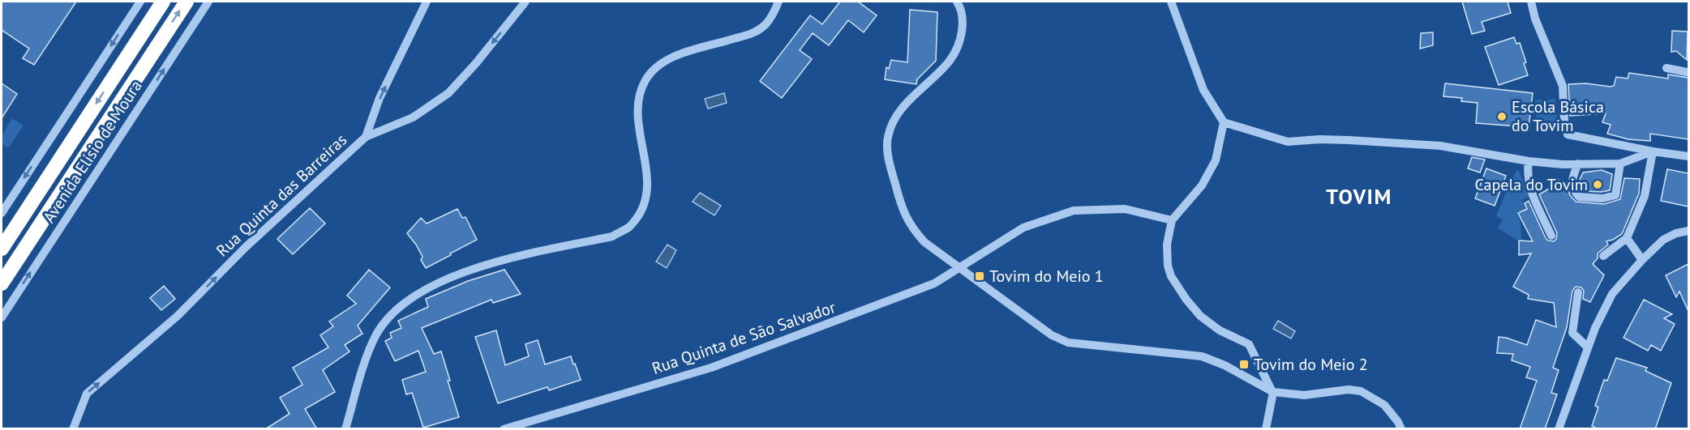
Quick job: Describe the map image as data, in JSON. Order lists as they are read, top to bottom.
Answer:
{
  "streets": {
    "street": ["Avenida Elísio de Moura", "Rua Quinta das Barreiras", "Rua Quinta de São Salvador"]
  },
  "districts": ["TOVIM"],
  "places": {
    "other": ["Escola Básica do Tovim", "Capela do Tovim"],
    "transit": ["Tovim do Meio 1", "Tovim do Meio 2"]
  }
}
